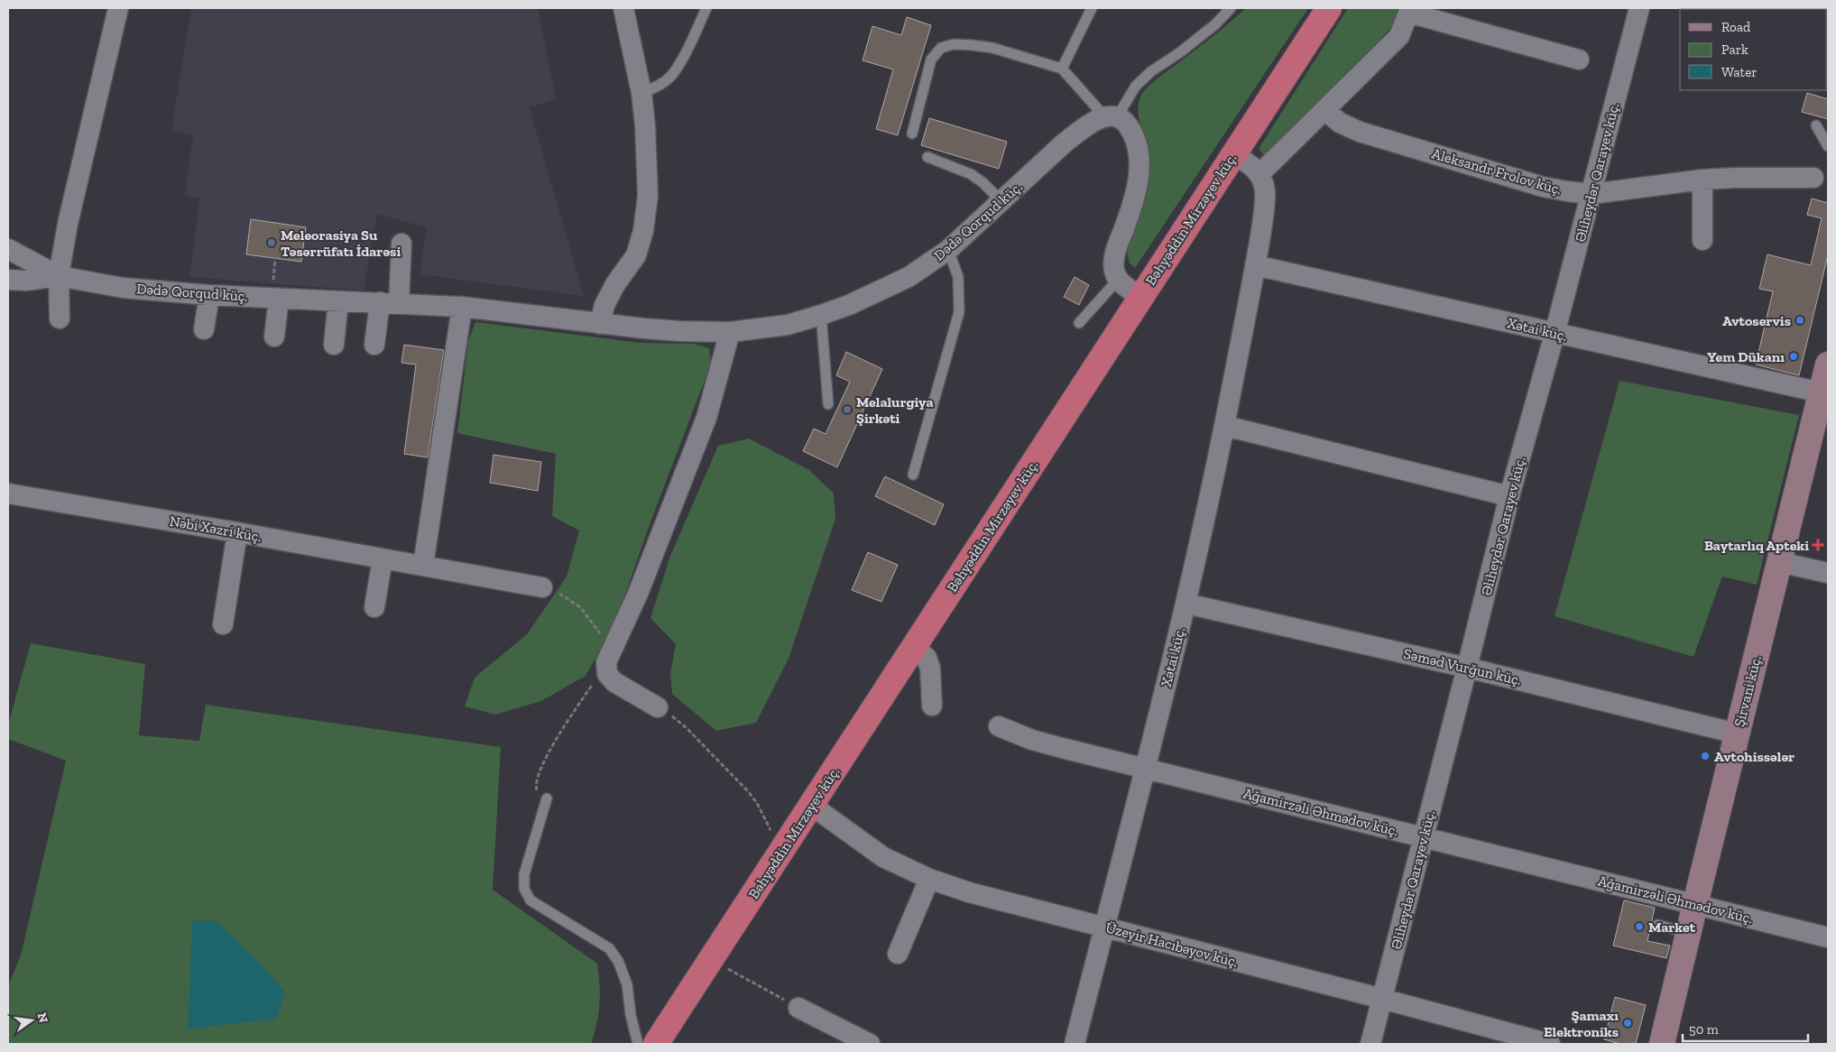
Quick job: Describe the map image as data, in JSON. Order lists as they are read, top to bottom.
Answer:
{
  "streets": {
    "highway": ["Bəhyəddin Mirzəyev küç."],
    "main road": ["Şirvani küç."],
    "street": [
      "Aleksandr Frolov küç.",
      "Əliheydər Qarayev küç.",
      "Dədə Qorqud küç.",
      "Xətai küç.",
      "Nəbi Xəzri küç.",
      "Səməd Vurğun küç.",
      "Ağamirzəli Əhmədov küç.",
      "Üzeyir Hacıbəyov küç."
    ]
  },
  "crossings": [
    ["Aleksandr Frolov küç.", "Əliheydər Qarayev küç."],
    ["Əliheydər Qarayev küç.", "Xətai küç."],
    ["Əliheydər Qarayev küç.", "Səməd Vurğun küç."],
    ["Əliheydər Qarayev küç.", "Ağamirzəli Əhmədov küç."],
    ["Əliheydər Qarayev küç.", "Üzeyir Hacıbəyov küç."],
    ["Bəhyəddin Mirzəyev küç.", "Üzeyir Hacıbəyov küç."],
    ["Xətai küç.", "Səməd Vurğun küç."],
    ["Xətai küç.", "Şirvani küç."],
    ["Xətai küç.", "Ağamirzəli Əhmədov küç."],
    ["Xətai küç.", "Üzeyir Hacıbəyov küç."],
    ["Səməd Vurğun küç.", "Şirvani küç."],
    ["Şirvani küç.", "Ağamirzəli Əhmədov küç."]
  ],
  "places": {
    "other": [
      "Meleorasiya Su Təsərrüfatı İdarəsi",
      "Avtoservis",
      "Yem Dükanı",
      "Melalurgiya Şirkəti",
      "Avtohissələr",
      "Market",
      "Şamaxı Elektroniks"
    ],
    "health": ["Baytarlıq Apteki"]
  },
  "legend": ["Road", "Park", "Water"],
  "scale_bar": "50 m",
  "north": "right"
}
